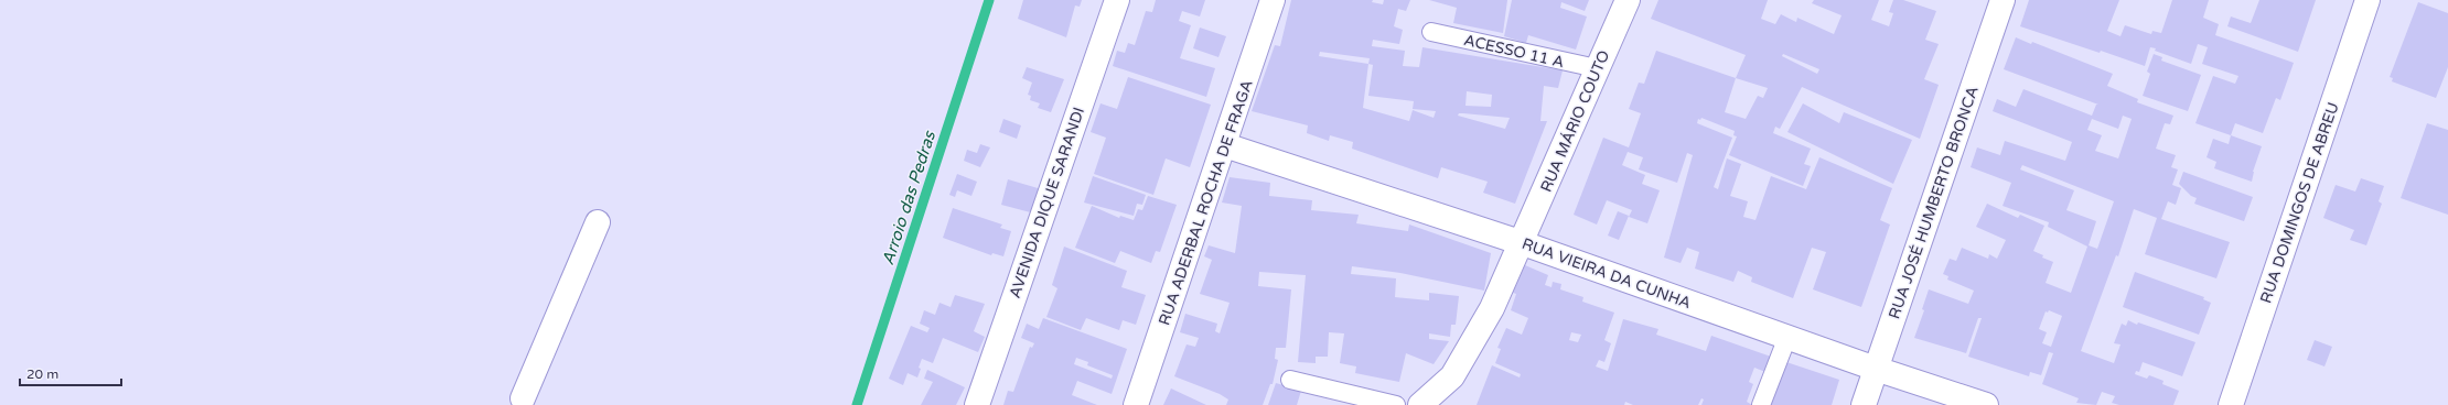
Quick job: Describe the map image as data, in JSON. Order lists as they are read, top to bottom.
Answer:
{
  "streets": {
    "street": [
      "RUA MÁRIO COUTO",
      "AVENIDA DIQUE SARANDI",
      "RUA ADERBAL ROCHA DE FRAGA",
      "RUA JOSÉ HUMBERTO BRONCA",
      "RUA DOMINGOS DE ABREU",
      "RUA VIEIRA DA CUNHA"
    ],
    "lane": ["ACESSO 11 A"]
  },
  "crossings": [
    ["ACESSO 11 A", "RUA MÁRIO COUTO"],
    ["RUA MÁRIO COUTO", "RUA VIEIRA DA CUNHA"],
    ["RUA ADERBAL ROCHA DE FRAGA", "RUA VIEIRA DA CUNHA"],
    ["RUA JOSÉ HUMBERTO BRONCA", "RUA VIEIRA DA CUNHA"]
  ],
  "water": ["Arroio das Pedras"],
  "scale_bar": "20 m"
}
